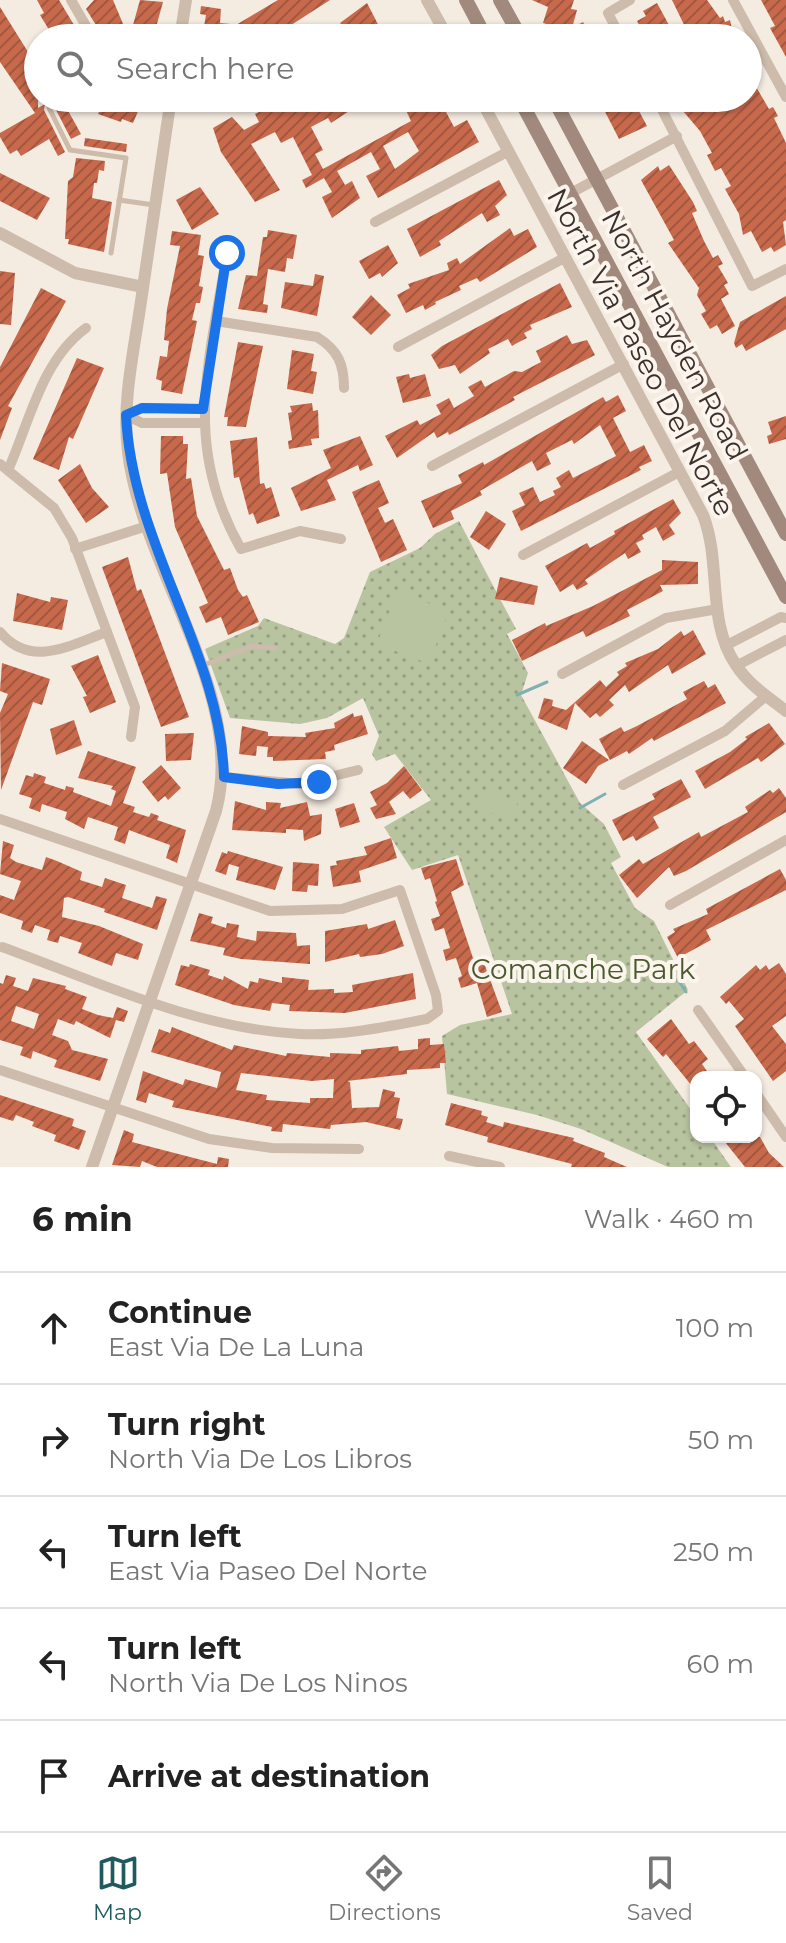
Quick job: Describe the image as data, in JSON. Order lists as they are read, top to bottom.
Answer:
{
  "streets": {
    "main road": ["North Hayden Road"],
    "street": ["North Via Paseo Del Norte"]
  },
  "parks": ["Comanche Park"],
  "page": {
    "search": "Search here",
    "heading": ["6 min", "Walk · 460 m"],
    "list": [
      ["Continue", "East Via De La Luna", "100 m"],
      ["Turn right", "North Via De Los Libros", "50 m"],
      ["Turn left", "East Via Paseo Del Norte", "250 m"],
      ["Turn left", "North Via De Los Ninos", "60 m"],
      "Arrive at destination"
    ],
    "nav": ["Map", "Directions", "Saved"]
  }
}
